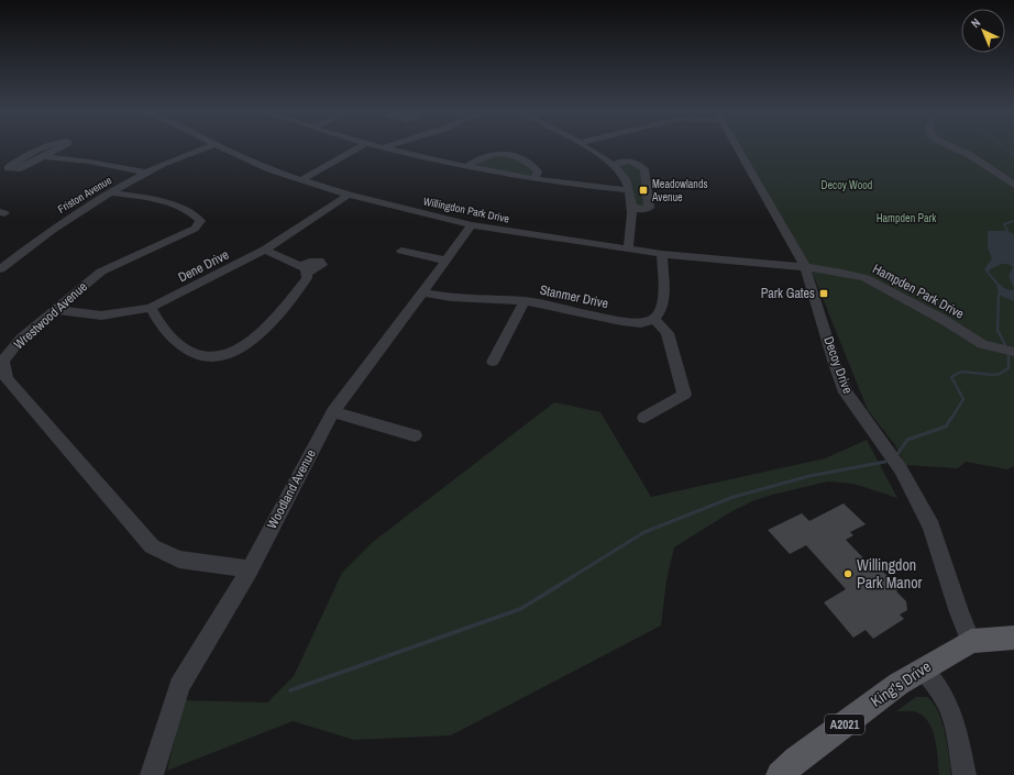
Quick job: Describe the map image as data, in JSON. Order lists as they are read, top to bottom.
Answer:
{
  "streets": {
    "main road": ["King's Drive", "A2021"],
    "street": [
      "Friston Avenue",
      "Willingdon Park Drive",
      "Dene Drive",
      "Hampden Park Drive",
      "Stanmer Drive",
      "Wrestwood Avenue",
      "Decoy Drive",
      "Woodland Avenue"
    ]
  },
  "crossings": [
    ["Friston Avenue", "Wrestwood Avenue"],
    ["Willingdon Park Drive", "Dene Drive"],
    ["Willingdon Park Drive", "Hampden Park Drive"],
    ["Willingdon Park Drive", "Decoy Drive"],
    ["Willingdon Park Drive", "Woodland Avenue"],
    ["Dene Drive", "Wrestwood Avenue"],
    ["Hampden Park Drive", "Decoy Drive"],
    ["Stanmer Drive", "Woodland Avenue"],
    ["Wrestwood Avenue", "Woodland Avenue"],
    ["Decoy Drive", "King's Drive"]
  ],
  "parks": ["Decoy Wood", "Hampden Park"],
  "places": {
    "transit": ["Meadowlands Avenue", "Park Gates"],
    "other": ["Willingdon Park Manor"]
  },
  "north": "top left"
}
